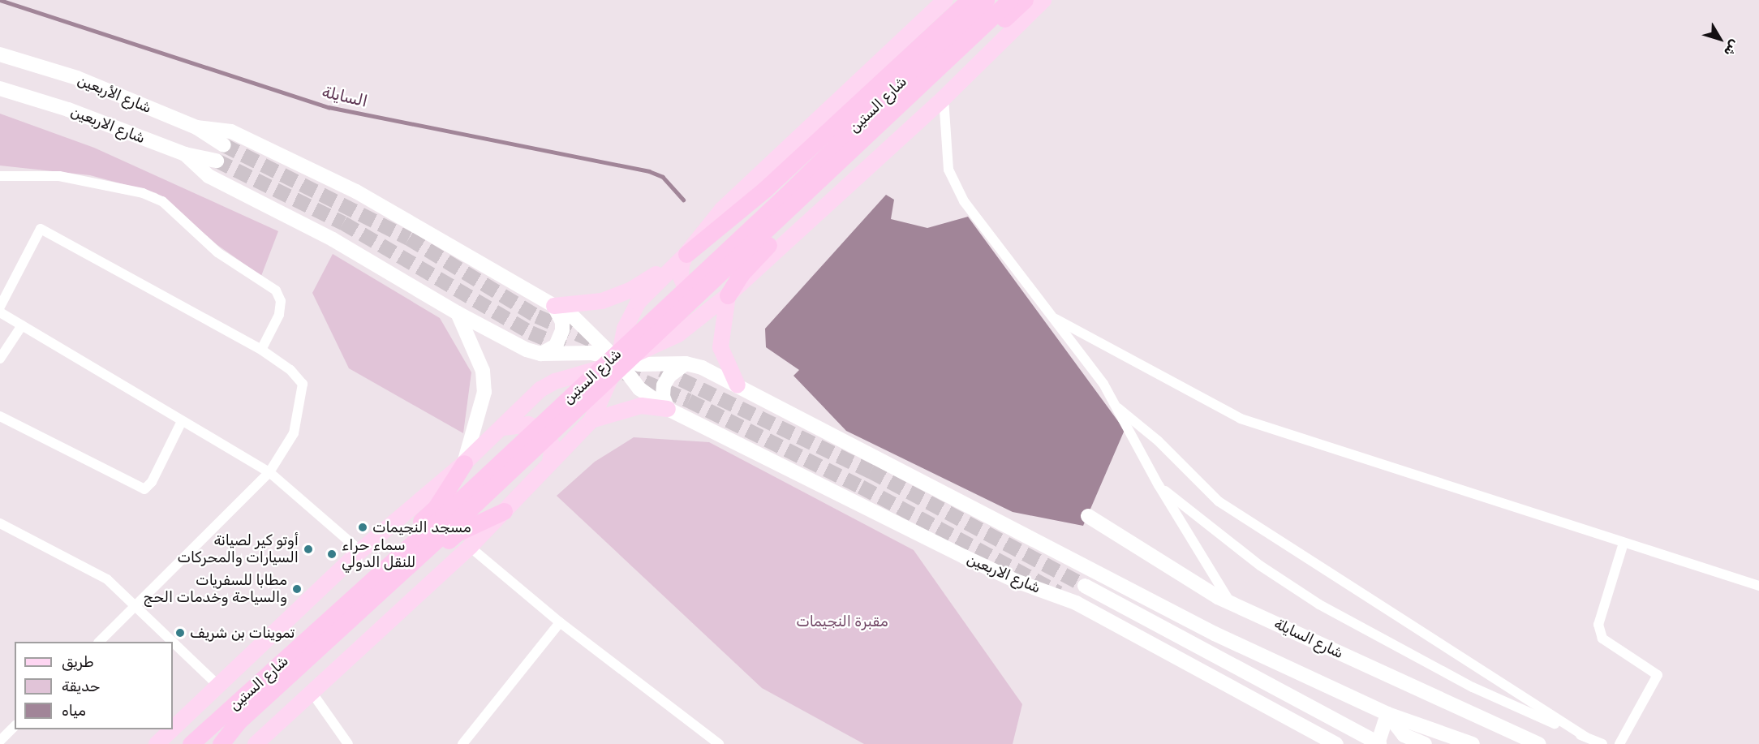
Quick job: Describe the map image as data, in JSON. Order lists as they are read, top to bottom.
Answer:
{
  "streets": {
    "highway": ["شارع الستين"],
    "main road": ["شارع الأربعين", "شارع الاربعين", "شارع السايلة"]
  },
  "crossings": [
    ["شارع الأربعين", "شارع الاربعين"],
    ["شارع الستين", "شارع الاربعين"]
  ],
  "water": ["السايلة"],
  "parks": ["مقبرة النجيمات"],
  "places": [
    "مسجد النجيمات",
    "أوتو كير لصيانة السيارات والمحركات",
    "سماء حراء للنقل الدولي",
    "مطابا للسفريات والسياحة وخدمات الحج",
    "تموينات بن شريف"
  ],
  "legend": ["طريق", "حديقة", "مياه"],
  "north": "bottom right"
}
